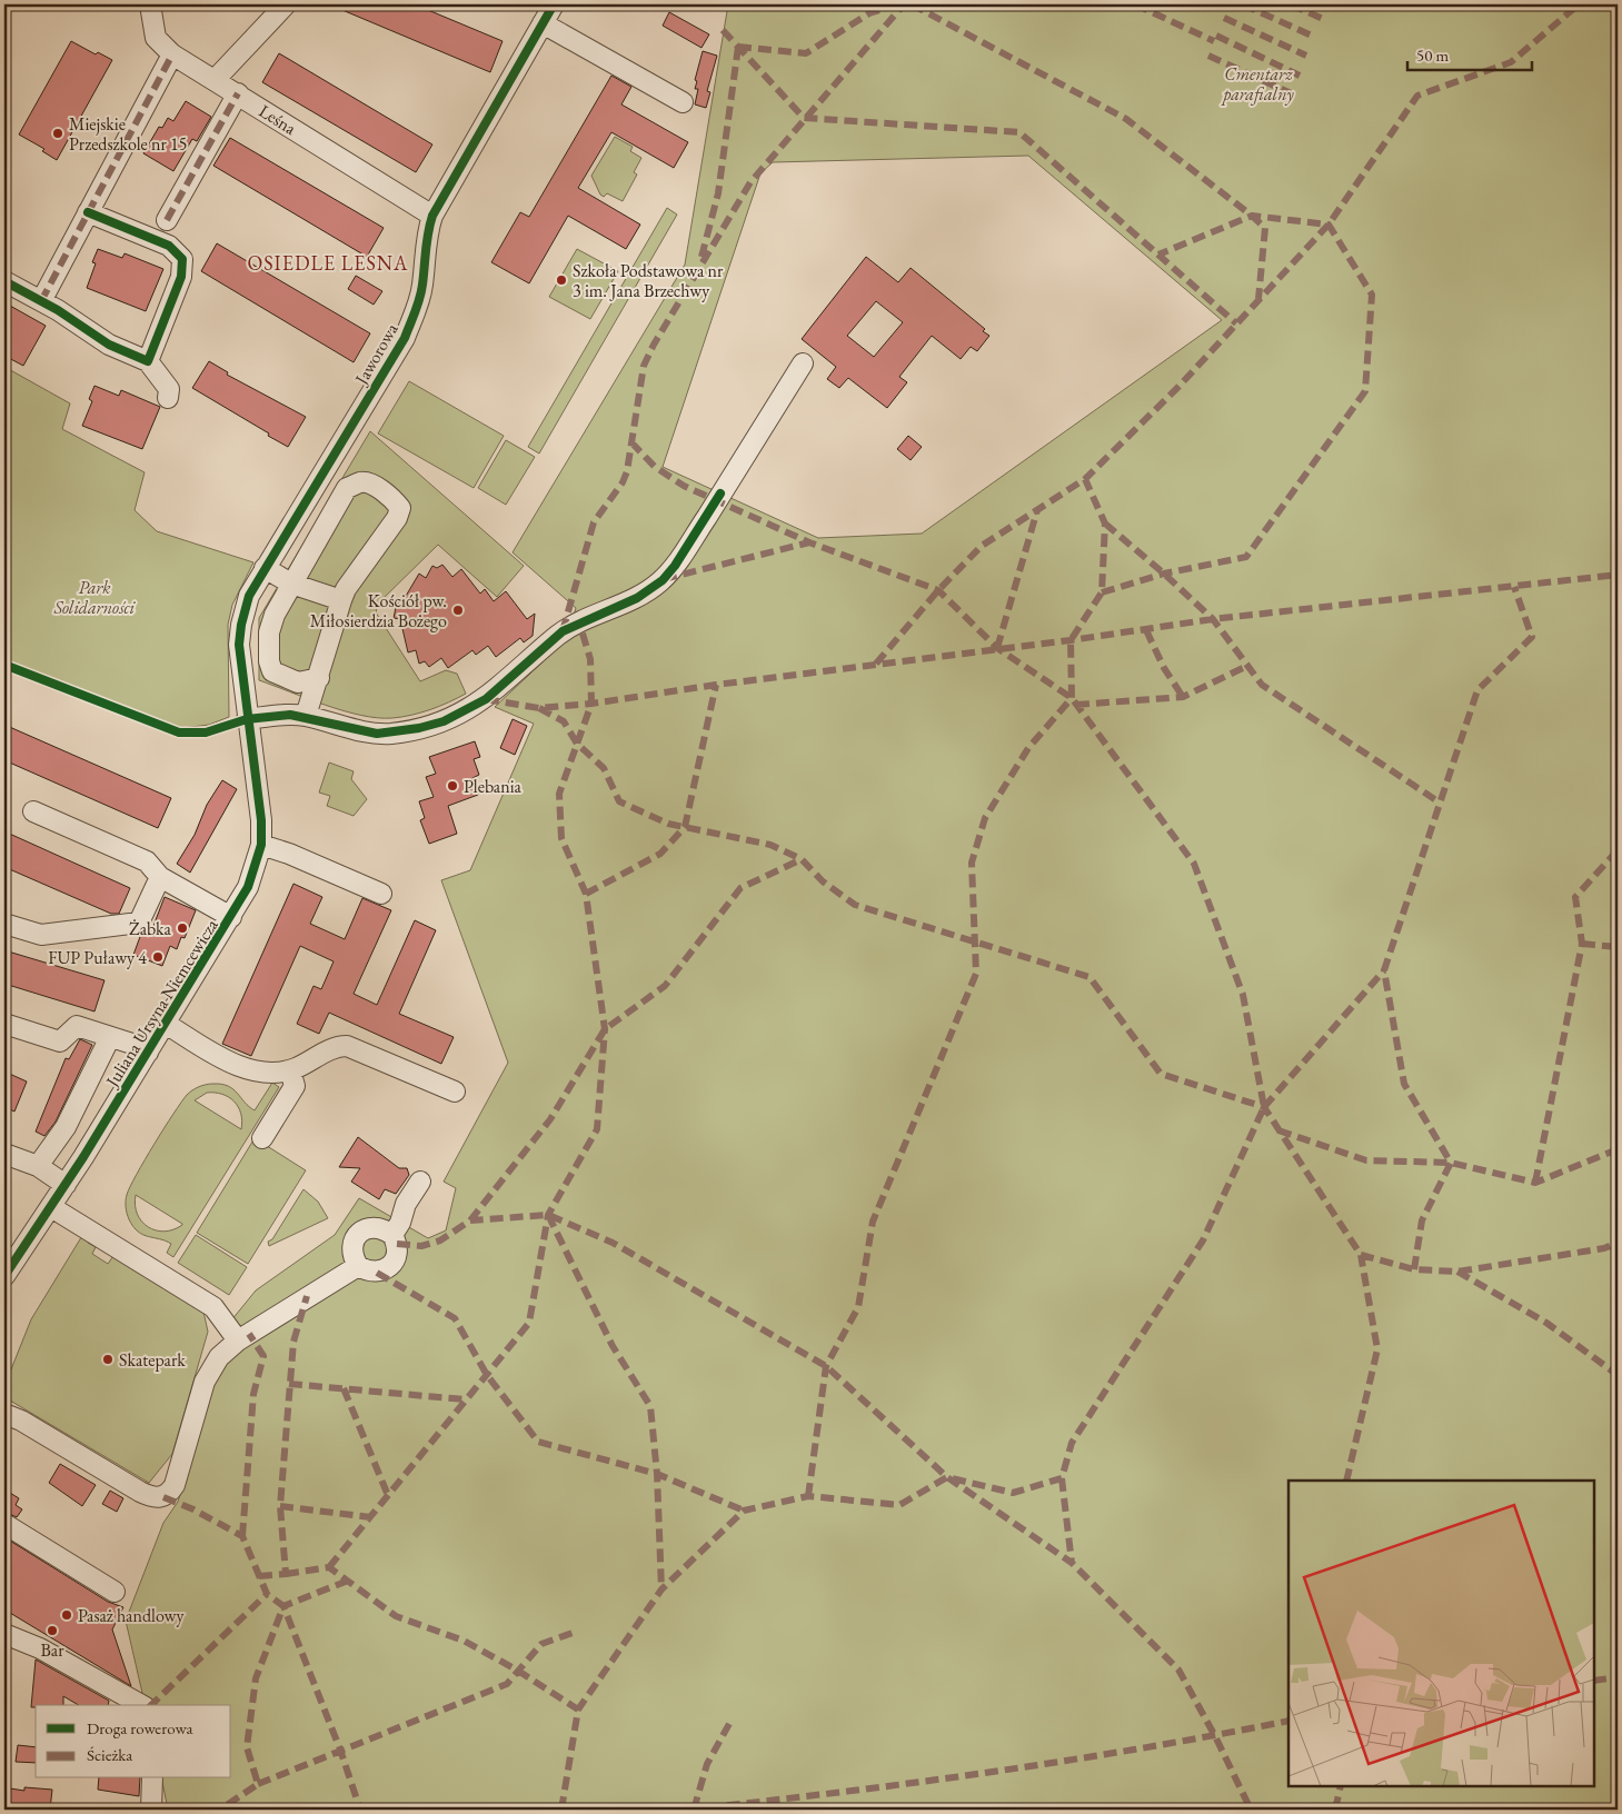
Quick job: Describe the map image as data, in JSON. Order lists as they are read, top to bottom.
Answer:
{
  "streets": {
    "street": ["Leśna", "Jaworowa", "Juliana Ursyna Niemcewicza"]
  },
  "crossings": [
    ["Leśna", "Jaworowa"],
    ["Jaworowa", "Juliana Ursyna Niemcewicza"]
  ],
  "districts": ["OSIEDLE LESNA"],
  "parks": ["Cmentarz parafialny", "Park Solidarności"],
  "places": [
    "Miejskie Przedszkole nr 15",
    "Szkoła Podstawowa nr 3 im. Jana Brzechwy",
    "Kościół pw. Miłosierdzia Bożego",
    "Plebania",
    "Żabka",
    "FUP Puławy 4",
    "Skatepark",
    "Pasaż handlowy",
    "Bar"
  ],
  "legend": ["Droga rowerowa", "Ścieżka"],
  "scale_bar": "50 m"
}
